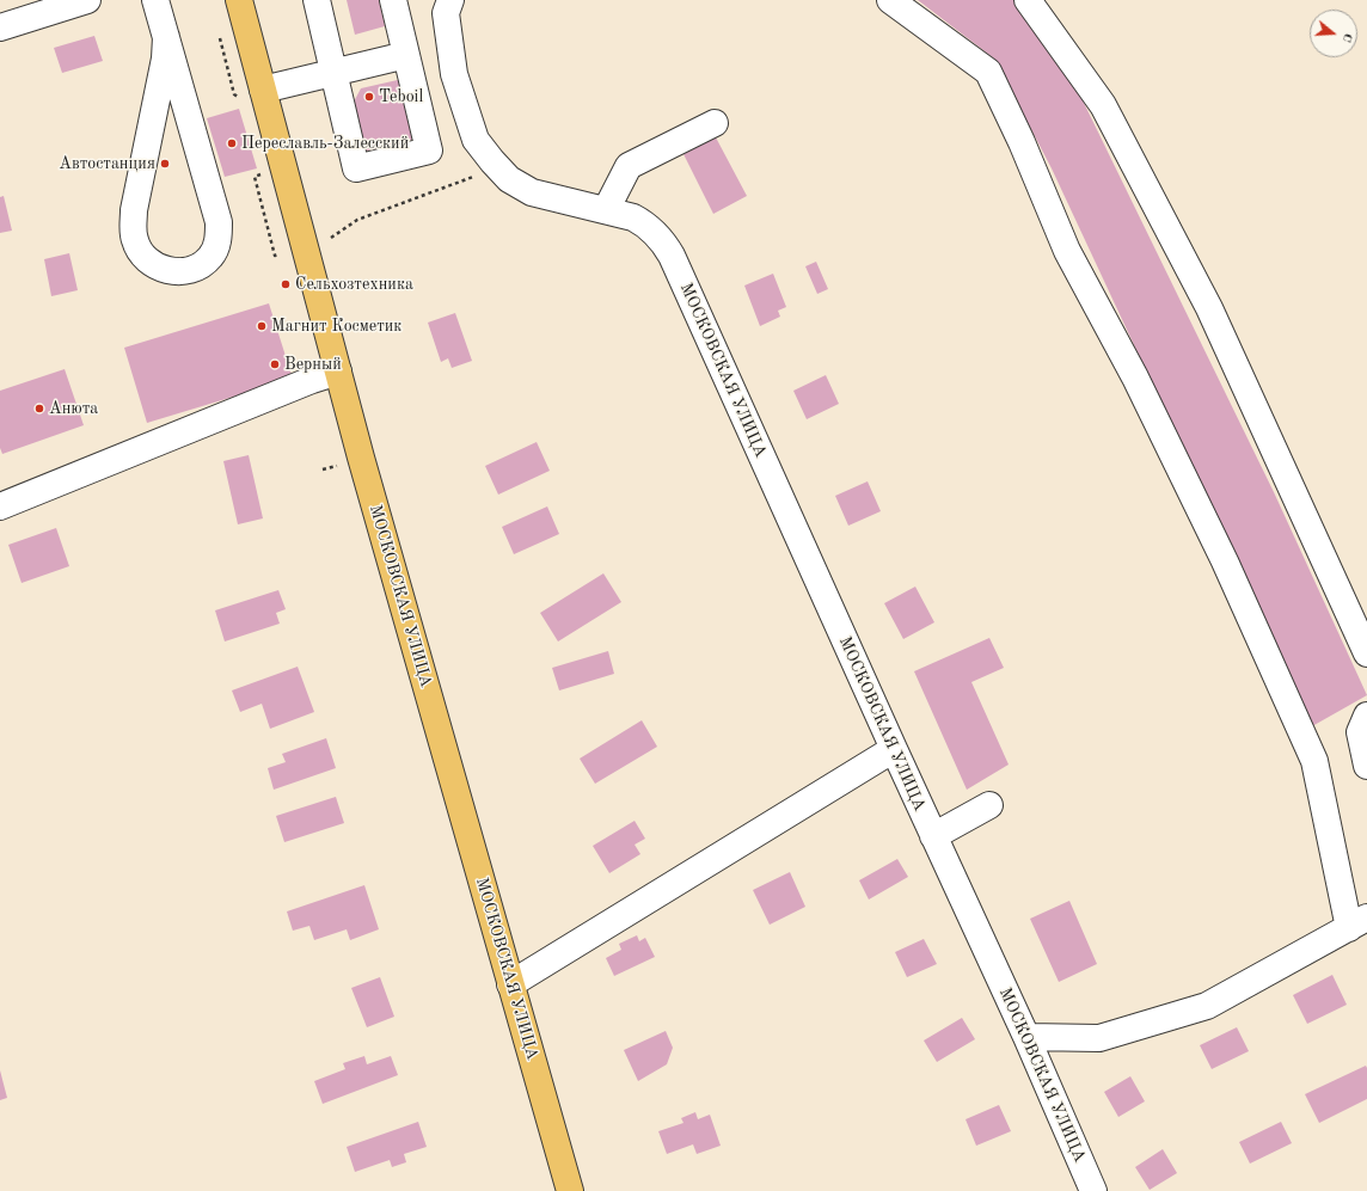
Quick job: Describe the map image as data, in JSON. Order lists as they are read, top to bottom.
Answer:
{
  "streets": {
    "main road": ["МОСКОВСКАЯ УЛИЦА"]
  },
  "places": [
    "Teboil",
    "Переславль-Залесский",
    "Автостанция",
    "Сельхозтехника",
    "Магнит Косметик",
    "Верный",
    "Анюта"
  ],
  "north": "right"
}
